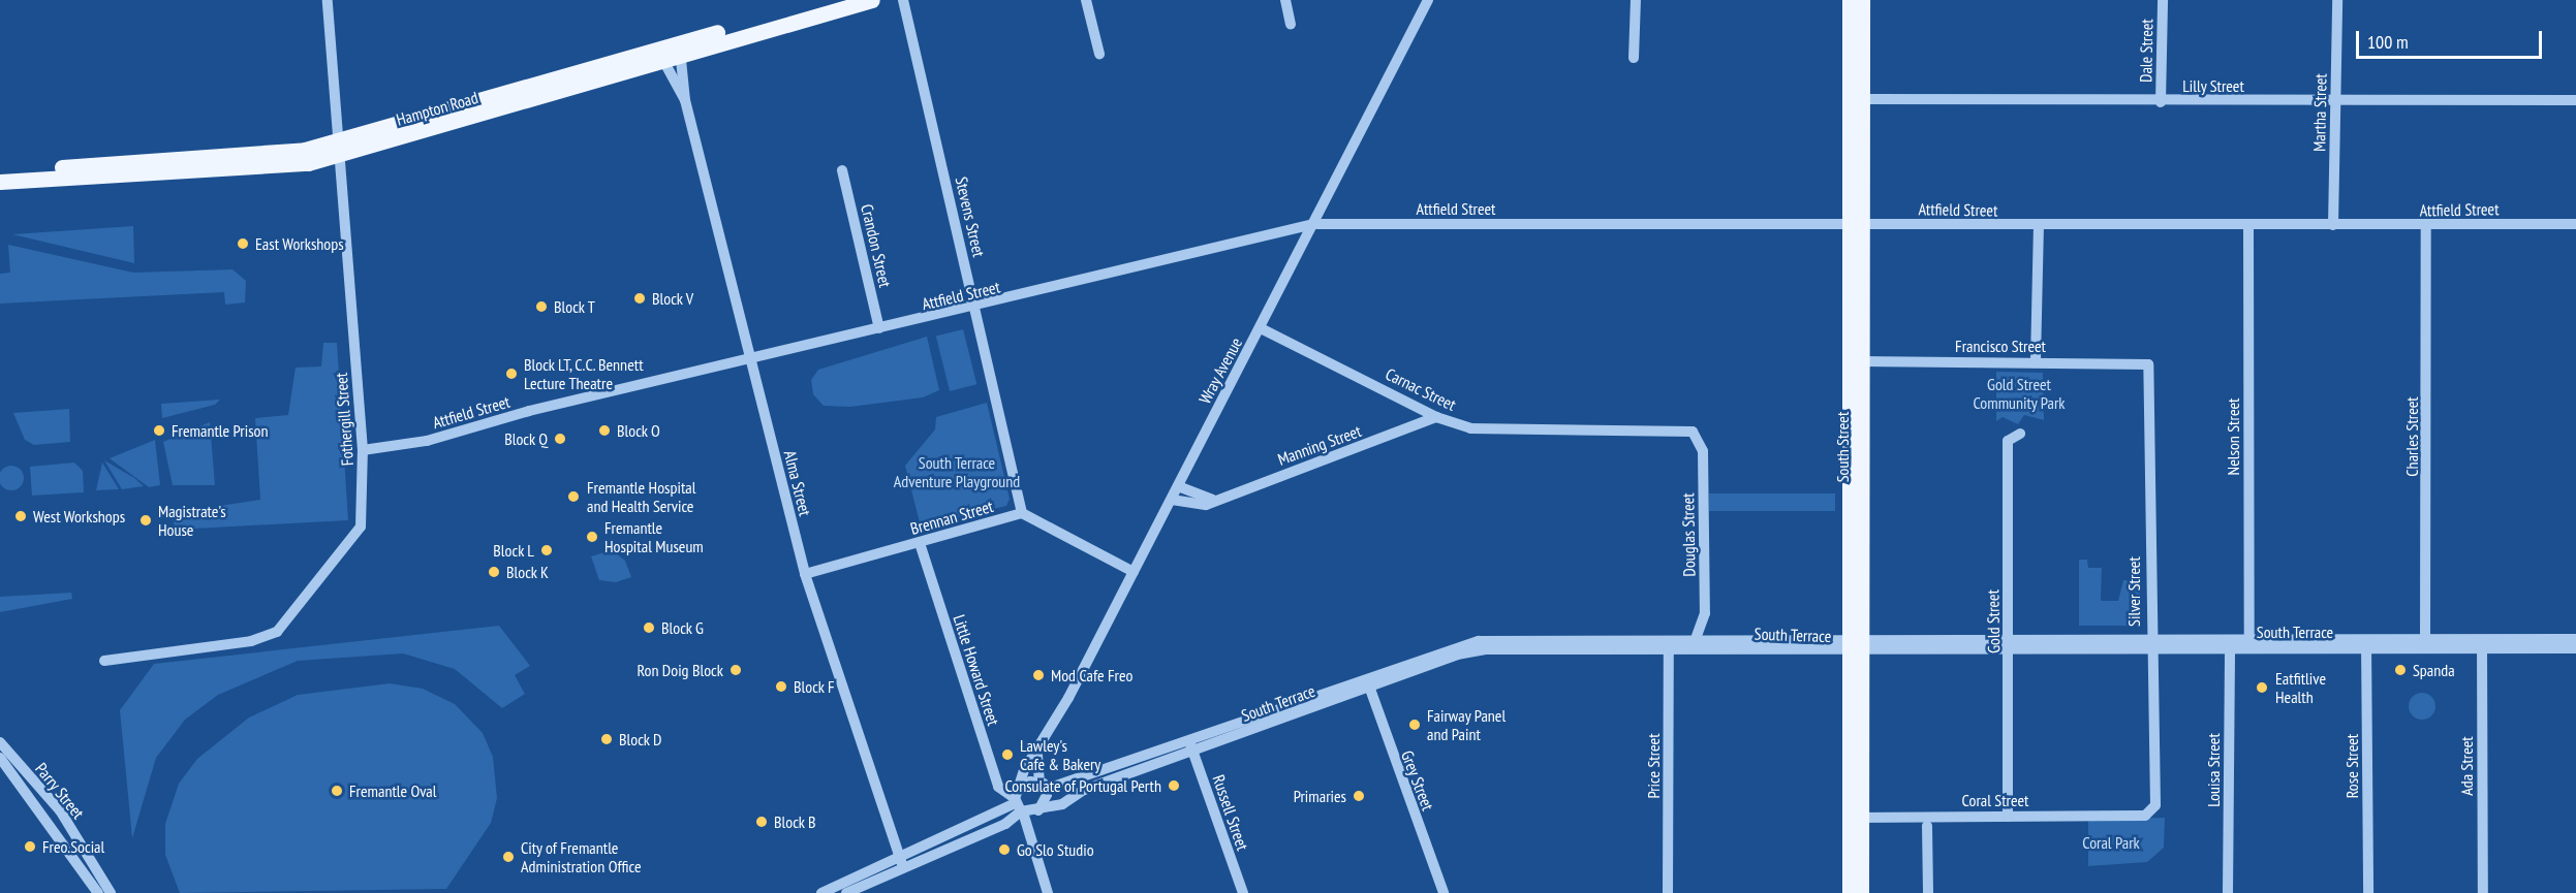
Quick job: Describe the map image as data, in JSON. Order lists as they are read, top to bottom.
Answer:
{
  "streets": {
    "main road": ["Hampton Road", "South Street"],
    "street": [
      "Dale Street",
      "Lilly Street",
      "Martha Street",
      "Attfield Street",
      "Stevens Street",
      "Crandon Street",
      "Francisco Street",
      "Wray Avenue",
      "Carnac Street",
      "Fothergill Street",
      "Nelson Street",
      "Charles Street",
      "Manning Street",
      "Alma Street",
      "Brennan Street",
      "Douglas Street",
      "Silver Street",
      "Gold Street",
      "South Terrace",
      "Little Howard Street",
      "Price Street",
      "Rose Street",
      "Ada Street",
      "Louisa Street",
      "Grey Street",
      "Parry Street",
      "Coral Street",
      "Russell Street"
    ]
  },
  "crossings": [
    ["Dale Street", "Lilly Street"],
    ["Lilly Street", "Martha Street"],
    ["Lilly Street", "South Street"],
    ["Hampton Road", "Fothergill Street"],
    ["Hampton Road", "Alma Street"],
    ["Martha Street", "Attfield Street"],
    ["Attfield Street", "Stevens Street"],
    ["Attfield Street", "Crandon Street"],
    ["Attfield Street", "Wray Avenue"],
    ["Attfield Street", "Fothergill Street"],
    ["Attfield Street", "Nelson Street"],
    ["Attfield Street", "Charles Street"],
    ["Attfield Street", "South Street"],
    ["Attfield Street", "Alma Street"],
    ["Stevens Street", "Brennan Street"],
    ["Francisco Street", "South Street"],
    ["Francisco Street", "Silver Street"],
    ["Wray Avenue", "Carnac Street"],
    ["Wray Avenue", "Manning Street"],
    ["Wray Avenue", "South Terrace"],
    ["Wray Avenue", "Little Howard Street"],
    ["Carnac Street", "Manning Street"],
    ["Carnac Street", "Douglas Street"],
    ["Nelson Street", "South Terrace"],
    ["Charles Street", "South Terrace"],
    ["South Street", "South Terrace"],
    ["South Street", "Coral Street"],
    ["Alma Street", "Brennan Street"],
    ["Brennan Street", "Little Howard Street"],
    ["Douglas Street", "South Terrace"],
    ["Silver Street", "South Terrace"],
    ["Silver Street", "Coral Street"],
    ["Gold Street", "South Terrace"],
    ["Gold Street", "Coral Street"],
    ["South Terrace", "Little Howard Street"],
    ["South Terrace", "Price Street"],
    ["South Terrace", "Rose Street"],
    ["South Terrace", "Ada Street"],
    ["South Terrace", "Louisa Street"],
    ["South Terrace", "Grey Street"],
    ["South Terrace", "Russell Street"]
  ],
  "parks": ["Gold Street Community Park", "South Terrace Adventure Playground", "Coral Park"],
  "places": [
    "East Workshops",
    "Block V",
    "Block T",
    "Block LT, C.C. Bennett Lecture Theatre",
    "Fremantle Prison",
    "Block O",
    "Block Q",
    "Fremantle Hospital and Health Service",
    "West Workshops",
    "Magistrate's House",
    "Fremantle Hospital Museum",
    "Block L",
    "Block K",
    "Block G",
    "Ron Doig Block",
    "Spanda",
    "Mod Cafe Freo",
    "Block F",
    "Eatfitlive Health",
    "Fairway Panel and Paint",
    "Block D",
    "Lawley's Cafe & Bakery",
    "Consulate of Portugal Perth",
    "Fremantle Oval",
    "Primaries",
    "Block B",
    "Freo.Social",
    "Go Slo Studio",
    "City of Fremantle Administration Office"
  ],
  "scale_bar": "100 m"
}
